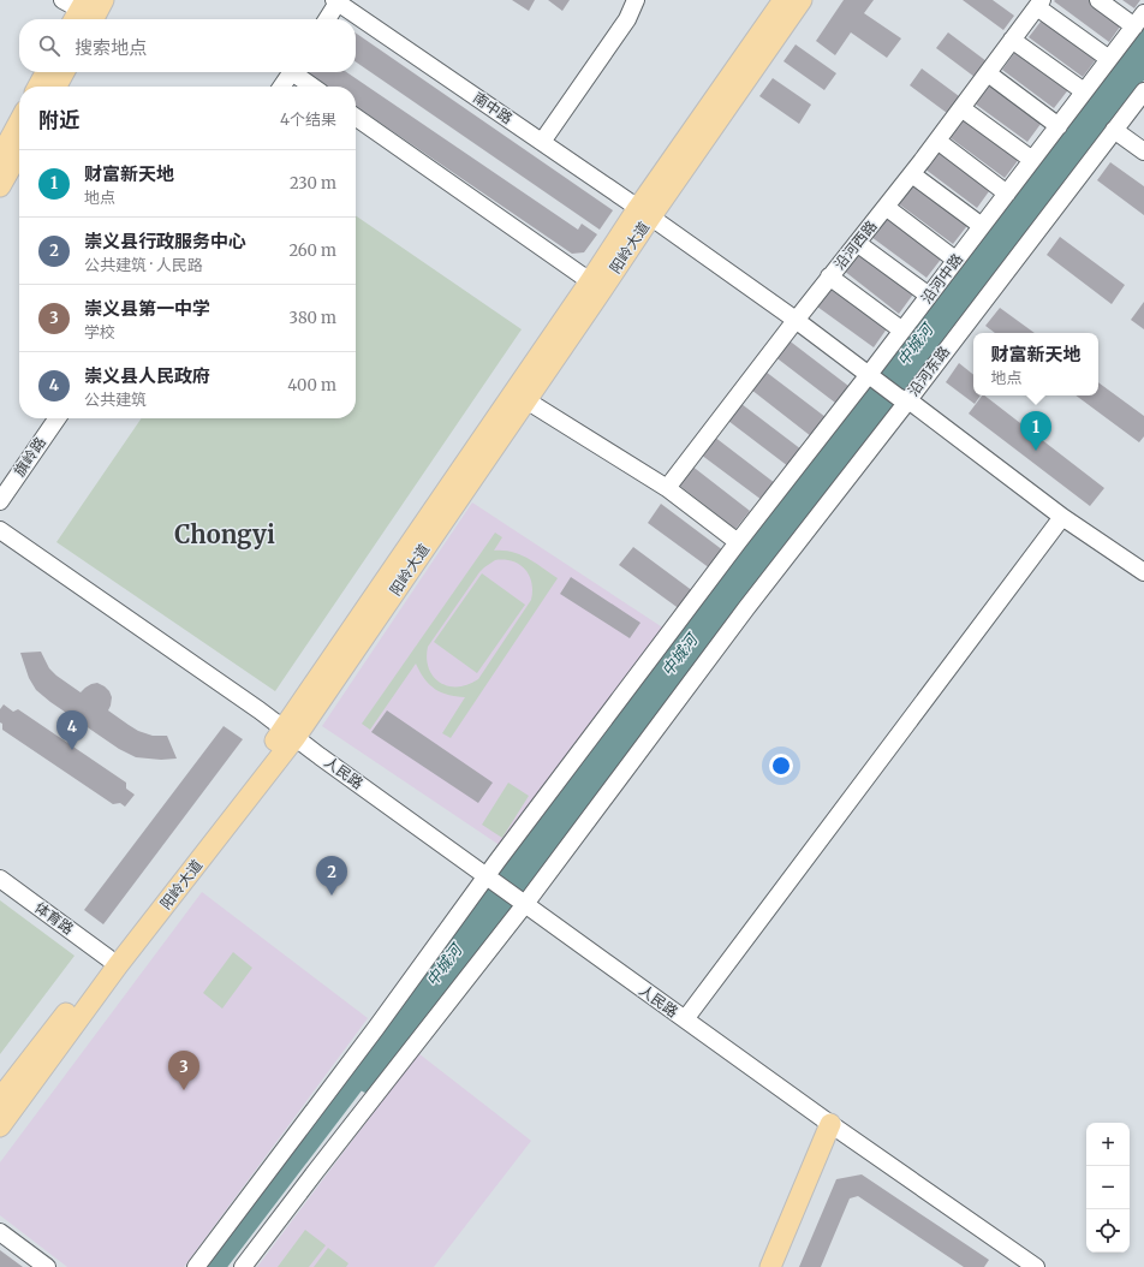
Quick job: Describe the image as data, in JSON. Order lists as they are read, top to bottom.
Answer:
{
  "streets": {
    "main road": ["阳岭大道"],
    "street": [
      "南中路",
      "沿河西路",
      "沿河中路",
      "沿河东路",
      "旗岭路",
      "人民路",
      "体育路"
    ]
  },
  "crossings": [
    ["南中路", "阳岭大道"],
    ["南中路", "沿河东路"],
    ["沿河西路", "沿河东路"],
    ["阳岭大道", "沿河东路"],
    ["阳岭大道", "人民路"],
    ["阳岭大道", "体育路"],
    ["沿河中路", "沿河东路"],
    ["沿河中路", "人民路"]
  ],
  "districts": ["Chongyi"],
  "water": ["中城河"],
  "page": {
    "search": "搜索地点",
    "heading": ["附近", "4个结果"],
    "list": [
      {
        "mark": "1",
        "name": "财富新天地",
        "note": "地点",
        "value": "230 m"
      },
      {
        "mark": "2",
        "name": "崇义县行政服务中心",
        "note": "公共建筑 · 人民路",
        "value": "260 m"
      },
      {
        "mark": "3",
        "name": "崇义县第一中学",
        "note": "学校",
        "value": "380 m"
      },
      {
        "mark": "4",
        "name": "崇义县人民政府",
        "note": "公共建筑",
        "value": "400 m"
      }
    ],
    "popup": ["财富新天地", "地点"],
    "pins": [
      "1",
      "4",
      "2",
      "3"
    ],
    "map_buttons": ["+", "−"]
  }
}
